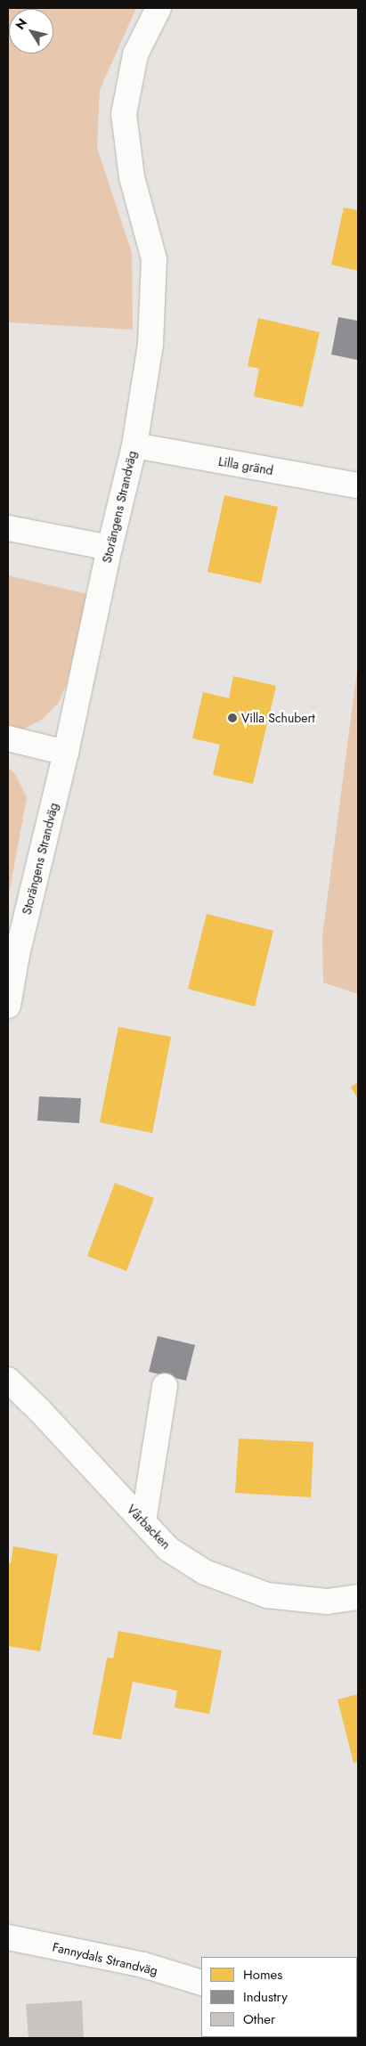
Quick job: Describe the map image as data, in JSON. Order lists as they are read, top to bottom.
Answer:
{
  "streets": {
    "street": [
      "Lilla gränd",
      "Storängens Strandväg",
      "Vårbacken",
      "Fannydals Strandväg"
    ]
  },
  "crossings": [
    ["Lilla gränd", "Storängens Strandväg"]
  ],
  "places": ["Villa Schubert"],
  "legend": ["Homes", "Industry", "Other"],
  "north": "top left"
}
